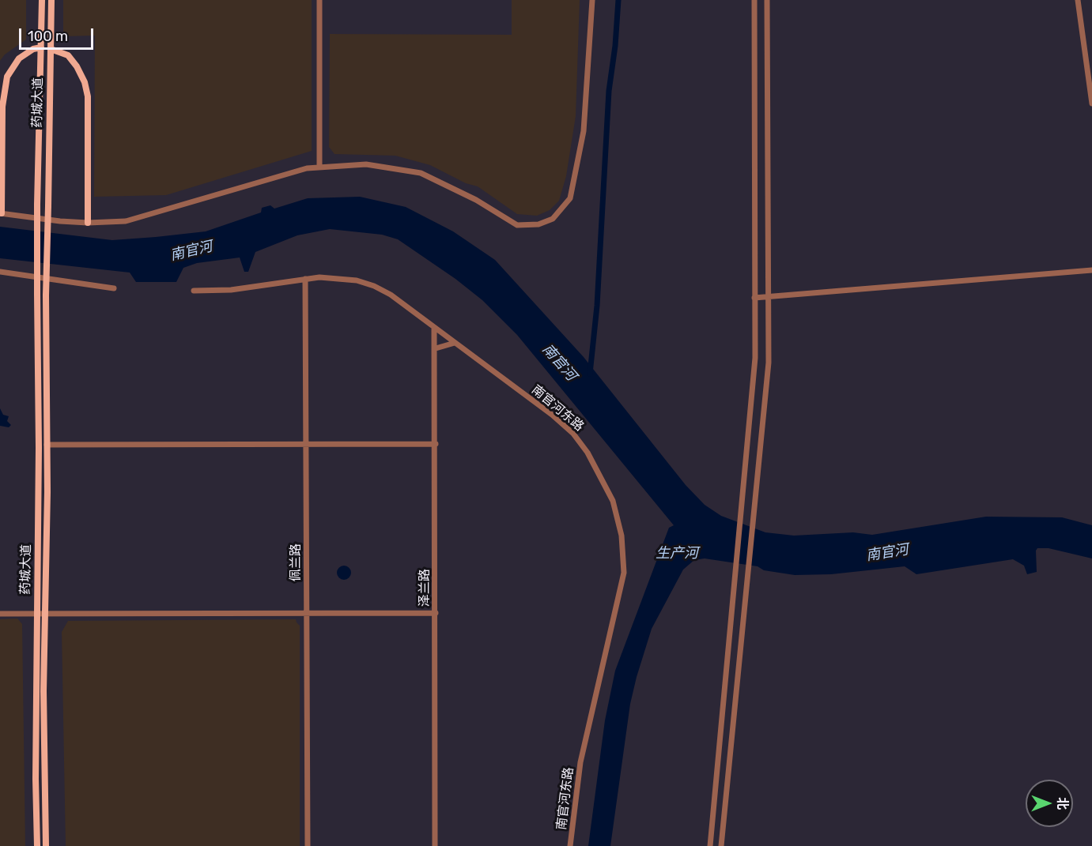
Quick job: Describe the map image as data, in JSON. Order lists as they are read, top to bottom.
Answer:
{
  "streets": {
    "main road": ["药城大道"],
    "street": ["南官河东路", "佩兰路", "泽兰路"]
  },
  "crossings": [
    ["南官河东路", "佩兰路"],
    ["南官河东路", "泽兰路"]
  ],
  "water": ["南官河", "生产河"],
  "scale_bar": "100 m",
  "north": "right"
}
